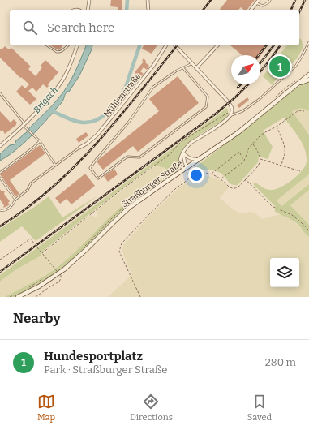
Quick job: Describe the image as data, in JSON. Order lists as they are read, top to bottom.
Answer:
{
  "streets": {
    "main road": ["Straßburger Straße"],
    "street": ["Mühlenstraße"]
  },
  "water": ["Brigach"],
  "north": "top right",
  "page": {
    "search": "Search here",
    "pins": "1",
    "heading": "Nearby",
    "list": [
      {
        "mark": "1",
        "name": "Hundesportplatz",
        "note": "Park · Straßburger Straße",
        "value": "280 m"
      }
    ],
    "nav": ["Map", "Directions", "Saved"]
  }
}
